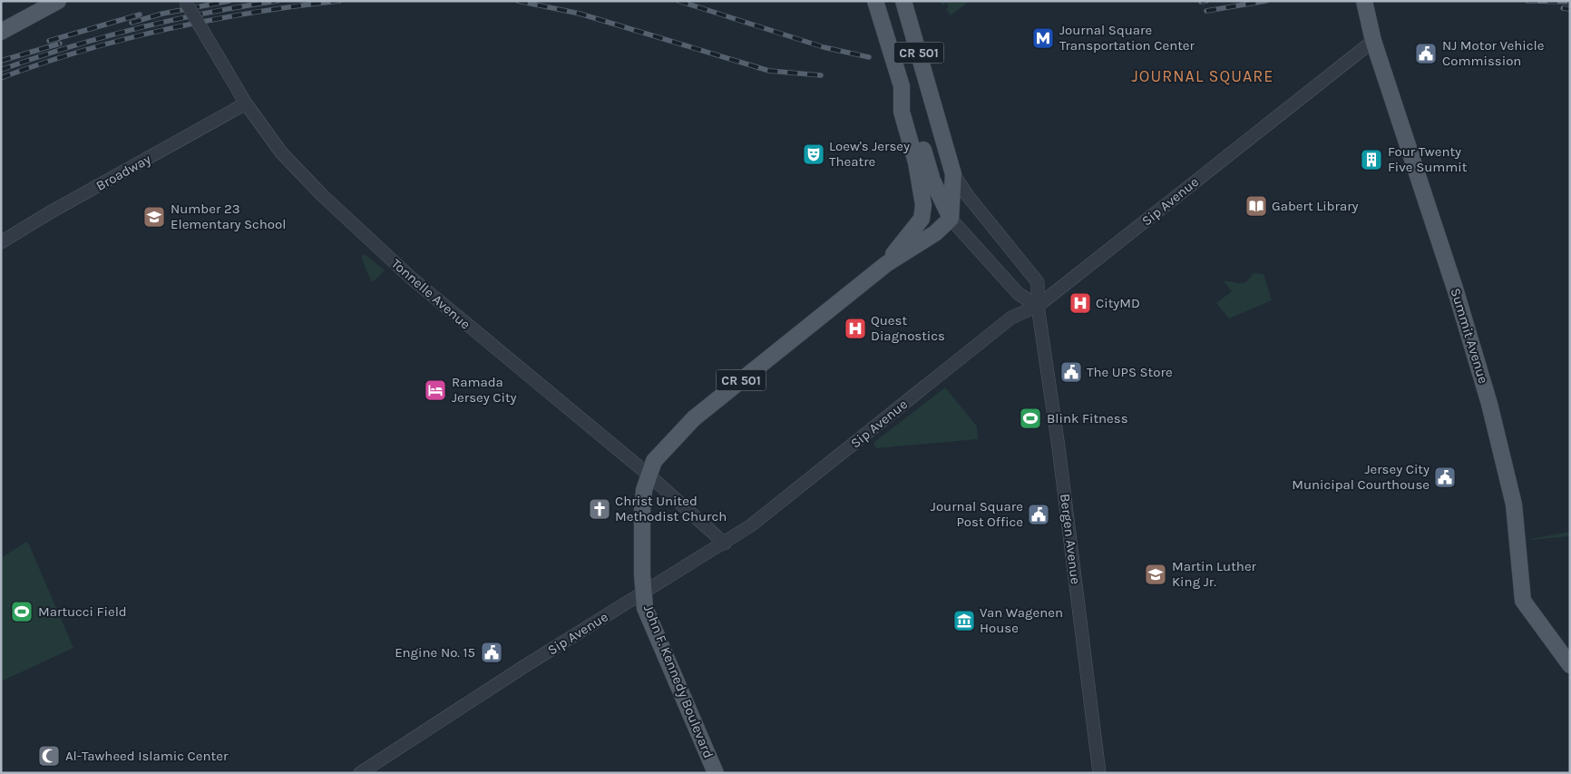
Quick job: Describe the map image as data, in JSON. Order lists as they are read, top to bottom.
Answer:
{
  "streets": {
    "main road": ["CR 501", "Summit Avenue", "John F. Kennedy Boulevard"],
    "street": [
      "Broadway",
      "Sip Avenue",
      "Tonnelle Avenue",
      "Bergen Avenue"
    ]
  },
  "crossings": [
    ["CR 501", "Bergen Avenue"],
    ["CR 501", "John F. Kennedy Boulevard"],
    ["Broadway", "Tonnelle Avenue"],
    ["Sip Avenue", "Tonnelle Avenue"],
    ["Sip Avenue", "Summit Avenue"],
    ["Sip Avenue", "Bergen Avenue"],
    ["Sip Avenue", "John F. Kennedy Boulevard"],
    ["Tonnelle Avenue", "John F. Kennedy Boulevard"]
  ],
  "districts": ["JOURNAL SQUARE"],
  "places": {
    "metro station": ["Journal Square Transportation Center"],
    "public building": [
      "NJ Motor Vehicle Commission",
      "The UPS Store",
      "Jersey City Municipal Courthouse",
      "Journal Square Post Office",
      "Engine No. 15"
    ],
    "theatre": ["Loew's Jersey Theatre"],
    "building": ["Four Twenty Five Summit"],
    "library": ["Gabert Library"],
    "school or university": ["Number 23 Elementary School", "Martin Luther King Jr."],
    "hospital": ["CityMD", "Quest Diagnostics"],
    "hotel": ["Ramada Jersey City"],
    "sports": ["Blink Fitness", "Martucci Field"],
    "church": ["Christ United Methodist Church"],
    "museum": ["Van Wagenen House"],
    "mosque": ["Al-Tawheed Islamic Center"]
  }
}
